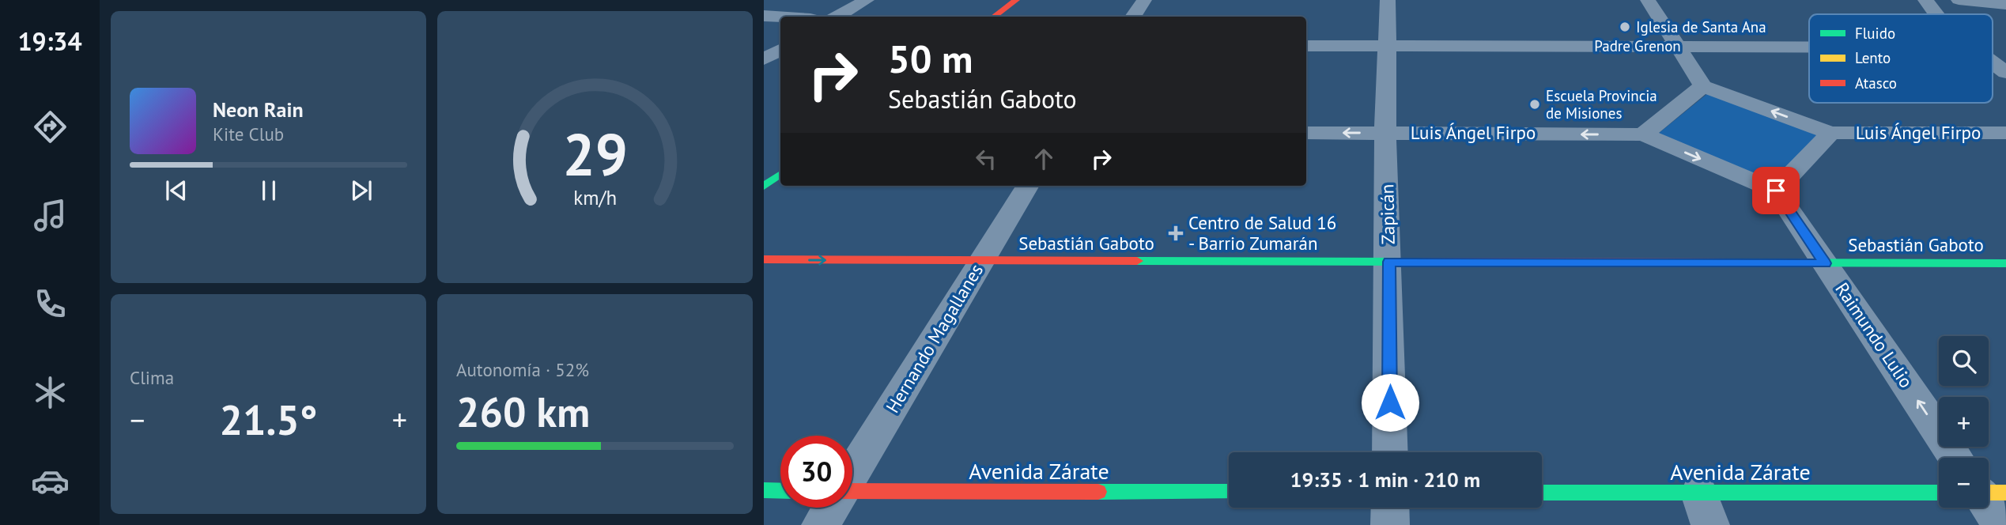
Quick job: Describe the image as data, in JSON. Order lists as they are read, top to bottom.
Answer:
{
  "streets": {
    "street": [
      "Padre Grenon",
      "Luis Ángel Firpo",
      "Zapicán",
      "Sebastián Gaboto",
      "Raimundo Lulio",
      "Hernando Magallanes",
      "Avenida Zárate"
    ]
  },
  "crossings": [
    ["Padre Grenon", "Zapicán"],
    ["Luis Ángel Firpo", "Zapicán"],
    ["Luis Ángel Firpo", "Raimundo Lulio"],
    ["Zapicán", "Sebastián Gaboto"],
    ["Sebastián Gaboto", "Raimundo Lulio"],
    ["Sebastián Gaboto", "Hernando Magallanes"]
  ],
  "one_way": ["Raimundo Lulio"],
  "places": {
    "other": ["Iglesia de Santa Ana", "Escuela Provincia de Misiones"],
    "health": ["Centro de Salud 16 - Barrio Zumarán"]
  },
  "legend": ["Fluido", "Lento", "Atasco"],
  "page": {
    "tabs": "19:34",
    "turn": ["50 m", "Sebastián Gaboto"],
    "song": ["Neon Rain", "Kite Club"],
    "tile": [
      "Clima",
      ["Autonomía · 52%", "260 km"]
    ],
    "map_buttons": ["+", "−"],
    "heat": ["−", "21.5°", "+"],
    "limit": "30",
    "trip": "19:35 · 1 min · 210 m",
    "gauge": ["29", "km/h"]
  }
}
